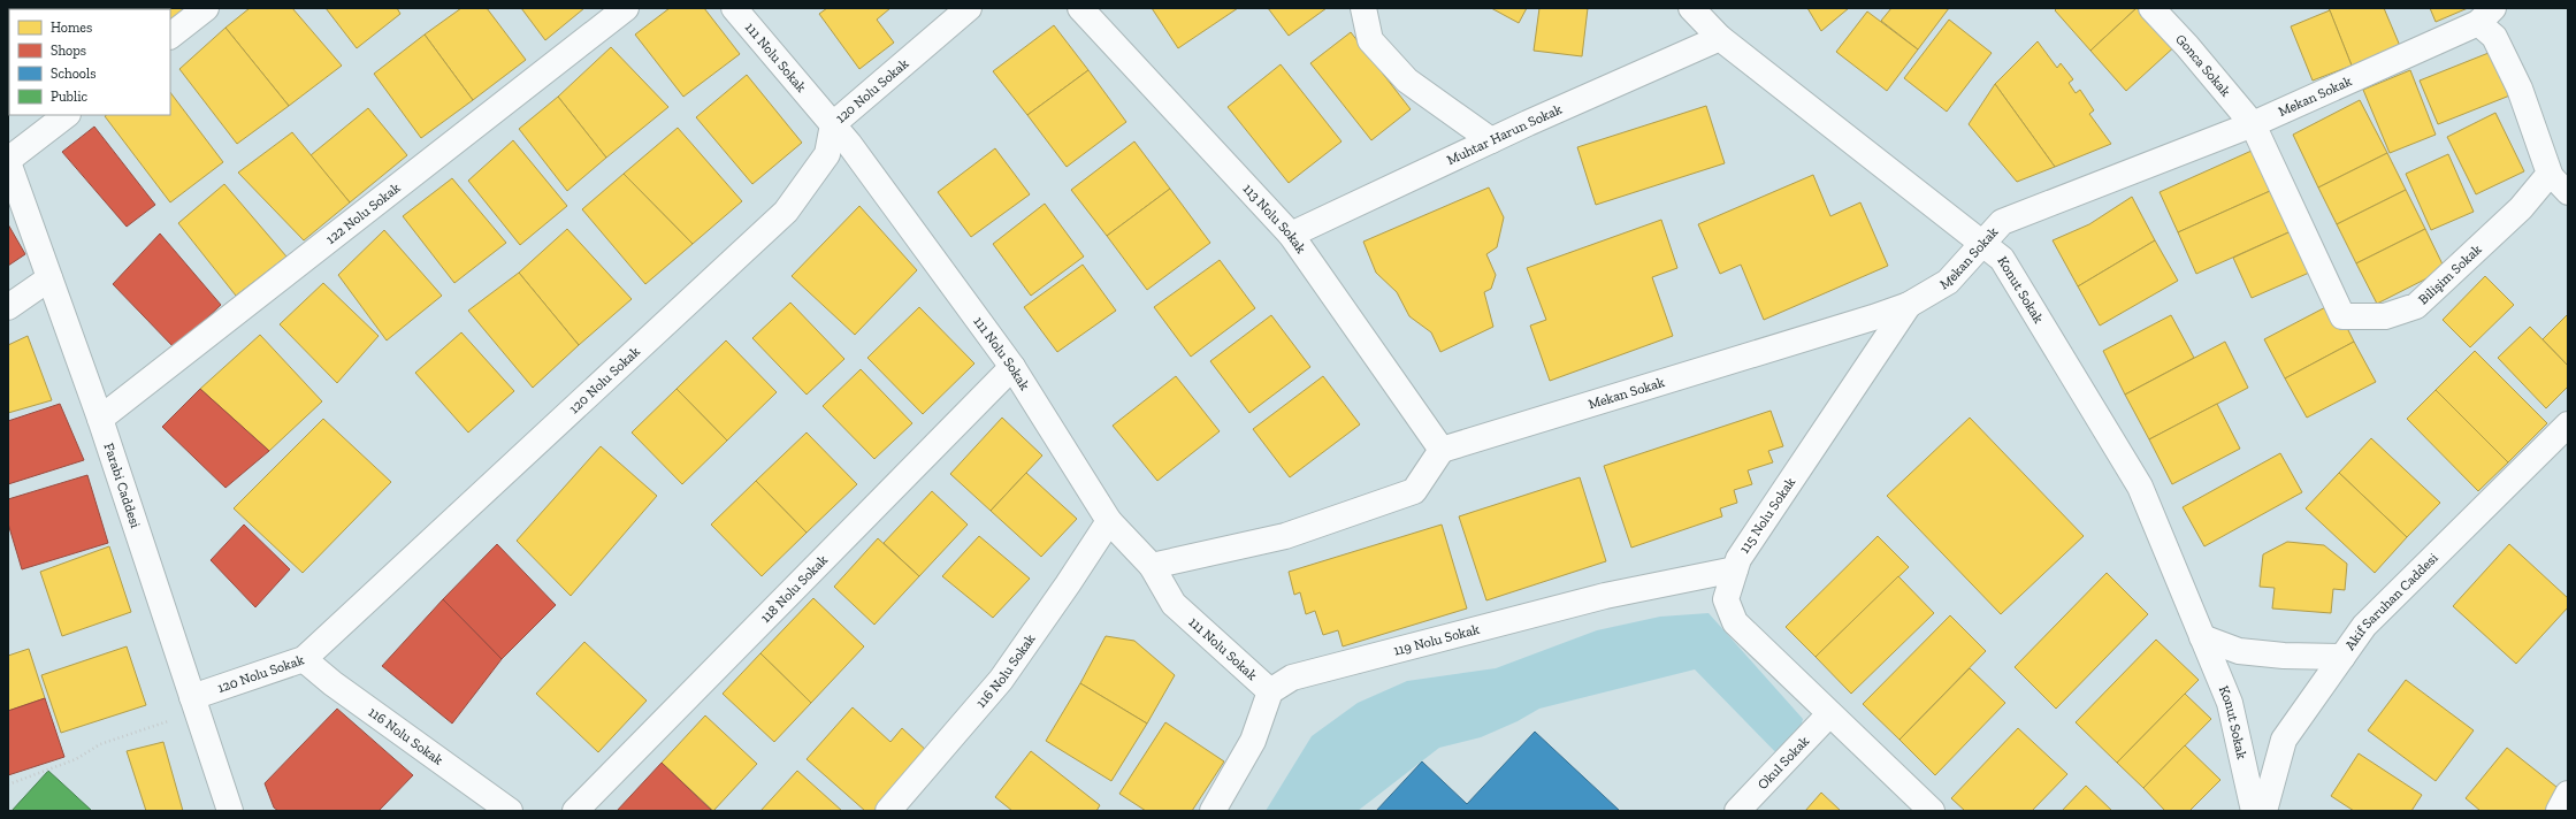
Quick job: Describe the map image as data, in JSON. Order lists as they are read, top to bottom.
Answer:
{
  "streets": {
    "street": [
      "111 Nolu Sokak",
      "Gonca Sokak",
      "120 Nolu Sokak",
      "Mekan Sokak",
      "Muhtar Harun Sokak",
      "122 Nolu Sokak",
      "113 Nolu Sokak",
      "Bilişim Sokak",
      "Konut Sokak",
      "Farabi Caddesi",
      "115 Nolu Sokak",
      "118 Nolu Sokak",
      "Akif Saruhan Caddesi",
      "119 Nolu Sokak",
      "116 Nolu Sokak",
      "Okul Sokak"
    ]
  },
  "crossings": [
    ["111 Nolu Sokak", "120 Nolu Sokak"],
    ["111 Nolu Sokak", "118 Nolu Sokak"],
    ["111 Nolu Sokak", "119 Nolu Sokak"],
    ["111 Nolu Sokak", "116 Nolu Sokak"],
    ["Gonca Sokak", "Mekan Sokak"],
    ["Gonca Sokak", "Bilişim Sokak"],
    ["120 Nolu Sokak", "Farabi Caddesi"],
    ["120 Nolu Sokak", "116 Nolu Sokak"],
    ["Mekan Sokak", "113 Nolu Sokak"],
    ["Mekan Sokak", "Bilişim Sokak"],
    ["Mekan Sokak", "Konut Sokak"],
    ["Mekan Sokak", "115 Nolu Sokak"],
    ["Muhtar Harun Sokak", "113 Nolu Sokak"],
    ["Muhtar Harun Sokak", "Konut Sokak"],
    ["122 Nolu Sokak", "Farabi Caddesi"],
    ["115 Nolu Sokak", "119 Nolu Sokak"],
    ["115 Nolu Sokak", "Okul Sokak"]
  ],
  "legend": [
    "Homes",
    "Shops",
    "Schools",
    "Public"
  ]
}
